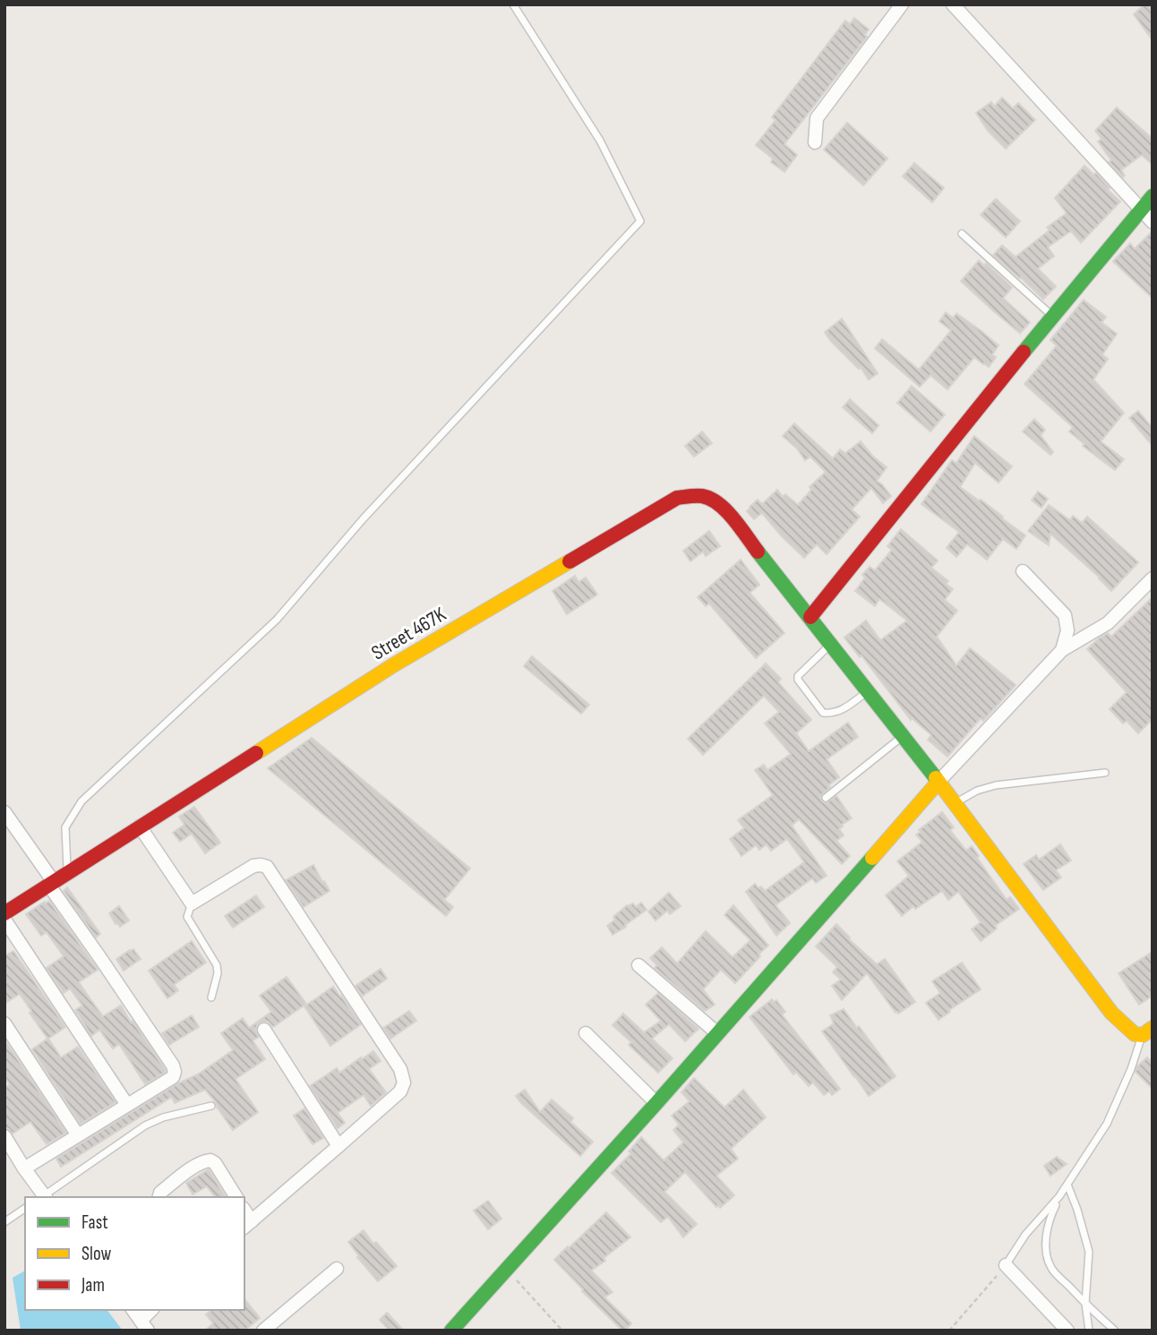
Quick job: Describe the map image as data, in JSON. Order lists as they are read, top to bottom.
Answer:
{
  "streets": {
    "street": ["Street 467K"]
  },
  "legend": ["Fast", "Slow", "Jam"]
}
